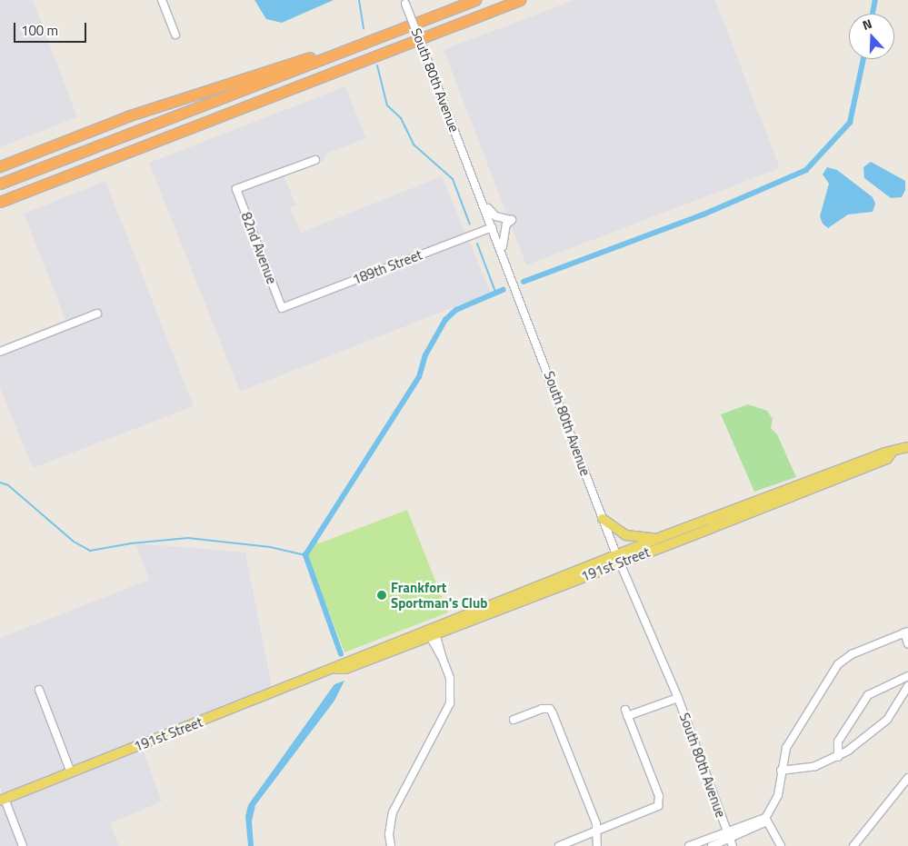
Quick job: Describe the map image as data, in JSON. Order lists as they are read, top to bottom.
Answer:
{
  "streets": {
    "main road": ["191st Street"],
    "street": ["South 80th Avenue", "82nd Avenue", "189th Street"]
  },
  "crossings": [
    ["South 80th Avenue", "189th Street"],
    ["South 80th Avenue", "191st Street"],
    ["82nd Avenue", "189th Street"]
  ],
  "places": ["Frankfort Sportman's Club"],
  "scale_bar": "100 m",
  "north": "top"
}
